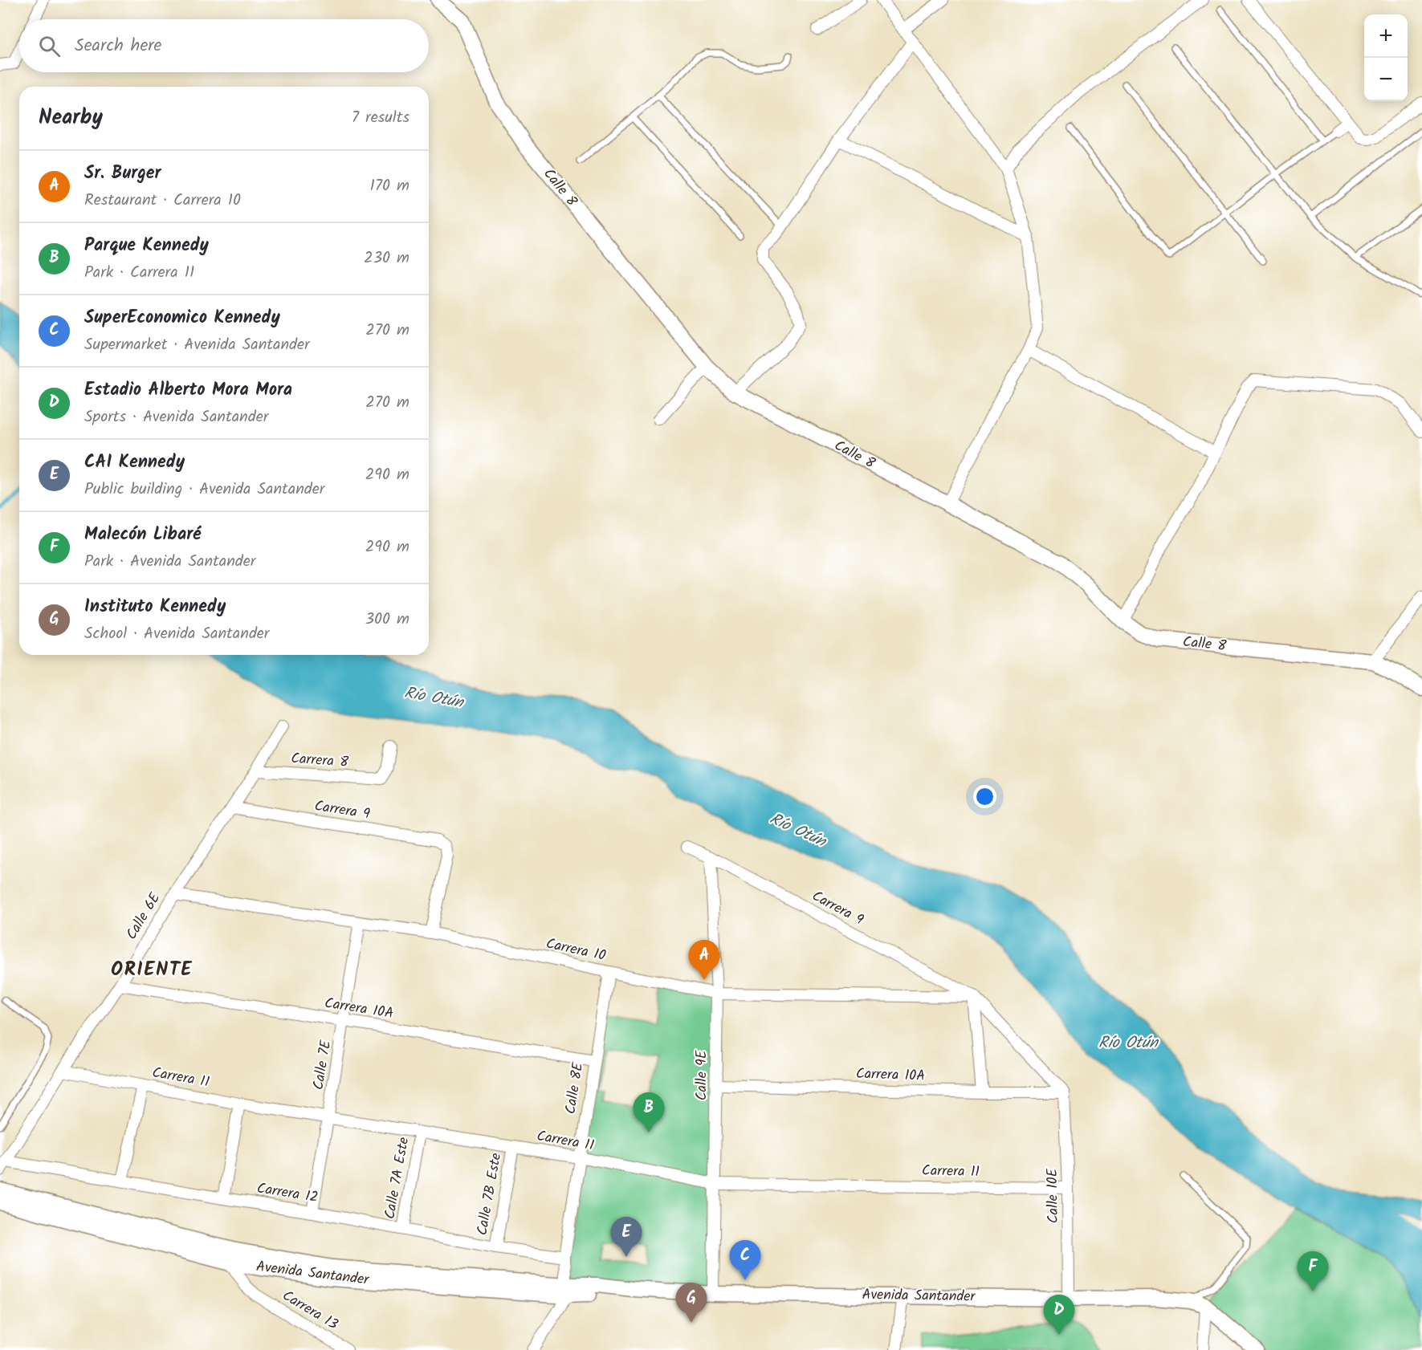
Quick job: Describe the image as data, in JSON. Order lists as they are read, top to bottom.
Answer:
{
  "streets": {
    "street": [
      "Calle 8",
      "Carrera 8",
      "Carrera 9",
      "Calle 6E",
      "Carrera 10",
      "Carrera 10A",
      "Calle 7E",
      "Calle 9E",
      "Carrera 11",
      "Calle 8E",
      "Calle 7A Este",
      "Carrera 12",
      "Calle 7B Este",
      "Calle 10E",
      "Avenida Santander",
      "Carrera 13"
    ]
  },
  "crossings": [
    ["Carrera 8", "Calle 6E"],
    ["Carrera 9", "Calle 6E"],
    ["Carrera 9", "Carrera 10"],
    ["Carrera 9", "Carrera 10A"],
    ["Carrera 9", "Calle 9E"],
    ["Carrera 9", "Calle 10E"],
    ["Calle 6E", "Carrera 10"],
    ["Calle 6E", "Carrera 10A"],
    ["Calle 6E", "Carrera 11"],
    ["Calle 6E", "Carrera 12"],
    ["Carrera 10", "Calle 7E"],
    ["Carrera 10", "Calle 9E"],
    ["Carrera 10", "Calle 8E"],
    ["Carrera 10A", "Calle 7E"],
    ["Carrera 10A", "Calle 9E"],
    ["Carrera 10A", "Calle 8E"],
    ["Carrera 10A", "Calle 10E"],
    ["Calle 7E", "Carrera 11"],
    ["Calle 7E", "Carrera 12"],
    ["Calle 9E", "Carrera 11"],
    ["Calle 9E", "Avenida Santander"],
    ["Carrera 11", "Calle 8E"],
    ["Carrera 11", "Calle 7A Este"],
    ["Carrera 11", "Calle 7B Este"],
    ["Carrera 11", "Calle 10E"],
    ["Calle 8E", "Carrera 12"],
    ["Calle 8E", "Avenida Santander"],
    ["Calle 7A Este", "Carrera 12"],
    ["Carrera 12", "Calle 7B Este"],
    ["Calle 10E", "Avenida Santander"],
    ["Avenida Santander", "Carrera 13"]
  ],
  "districts": ["ORIENTE"],
  "water": ["Río Otún"],
  "page": {
    "map_buttons": ["+", "−"],
    "search": "Search here",
    "heading": ["Nearby", "7 results"],
    "list": [
      {
        "mark": "A",
        "name": "Sr. Burger",
        "note": "Restaurant · Carrera 10",
        "value": "170 m"
      },
      {
        "mark": "B",
        "name": "Parque Kennedy",
        "note": "Park · Carrera 11",
        "value": "230 m"
      },
      {
        "mark": "C",
        "name": "SuperEconomico Kennedy",
        "note": "Supermarket · Avenida Santander",
        "value": "270 m"
      },
      {
        "mark": "D",
        "name": "Estadio Alberto Mora Mora",
        "note": "Sports · Avenida Santander",
        "value": "270 m"
      },
      {
        "mark": "E",
        "name": "CAI Kennedy",
        "note": "Public building · Avenida Santander",
        "value": "290 m"
      },
      {
        "mark": "F",
        "name": "Malecón Libaré",
        "note": "Park · Avenida Santander",
        "value": "290 m"
      },
      {
        "mark": "G",
        "name": "Instituto Kennedy",
        "note": "School · Avenida Santander",
        "value": "300 m"
      }
    ],
    "pins": [
      "A",
      "B",
      "E",
      "C",
      "F",
      "G",
      "D"
    ]
  }
}
